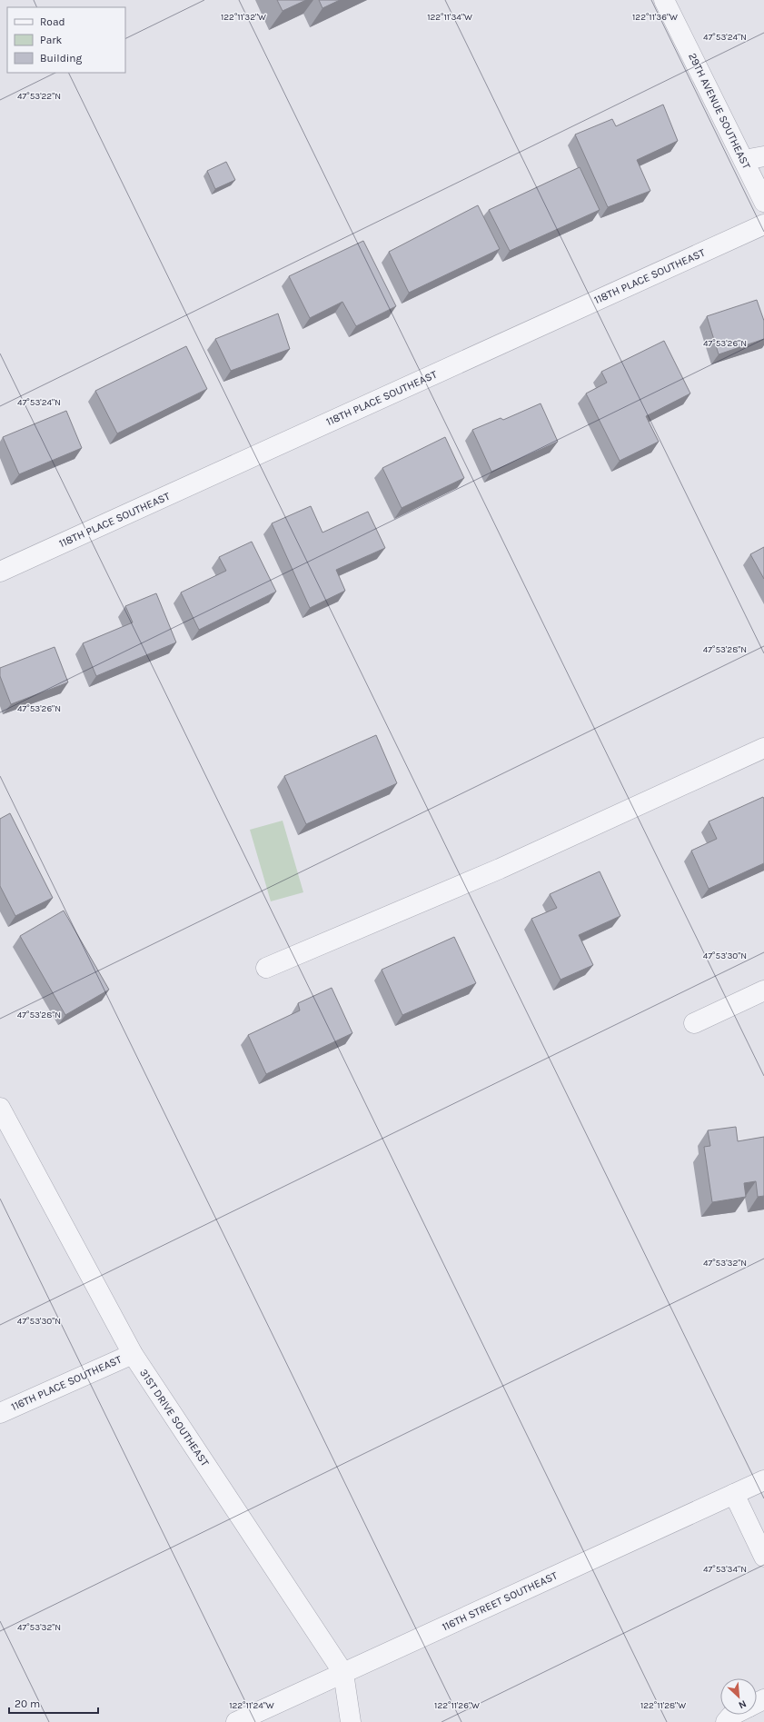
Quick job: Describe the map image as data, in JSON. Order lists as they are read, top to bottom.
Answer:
{
  "streets": {
    "street": [
      "29TH AVENUE SOUTHEAST",
      "118TH PLACE SOUTHEAST",
      "116TH PLACE SOUTHEAST",
      "31ST DRIVE SOUTHEAST",
      "116TH STREET SOUTHEAST"
    ]
  },
  "crossings": [
    ["116TH PLACE SOUTHEAST", "31ST DRIVE SOUTHEAST"],
    ["31ST DRIVE SOUTHEAST", "116TH STREET SOUTHEAST"]
  ],
  "legend": ["Road", "Park", "Building"],
  "scale_bar": "20 m",
  "north": "bottom right",
  "coordinates": [
    "122°11'36\"W",
    "122°11'32\"W",
    "122°11'34\"W",
    "47°53'24\"N",
    "47°53'22\"N",
    "47°53'26\"N",
    "47°53'28\"N",
    "47°53'30\"N",
    "47°53'32\"N",
    "47°53'34\"N",
    "122°11'24\"W",
    "122°11'26\"W",
    "122°11'28\"W"
  ]
}
